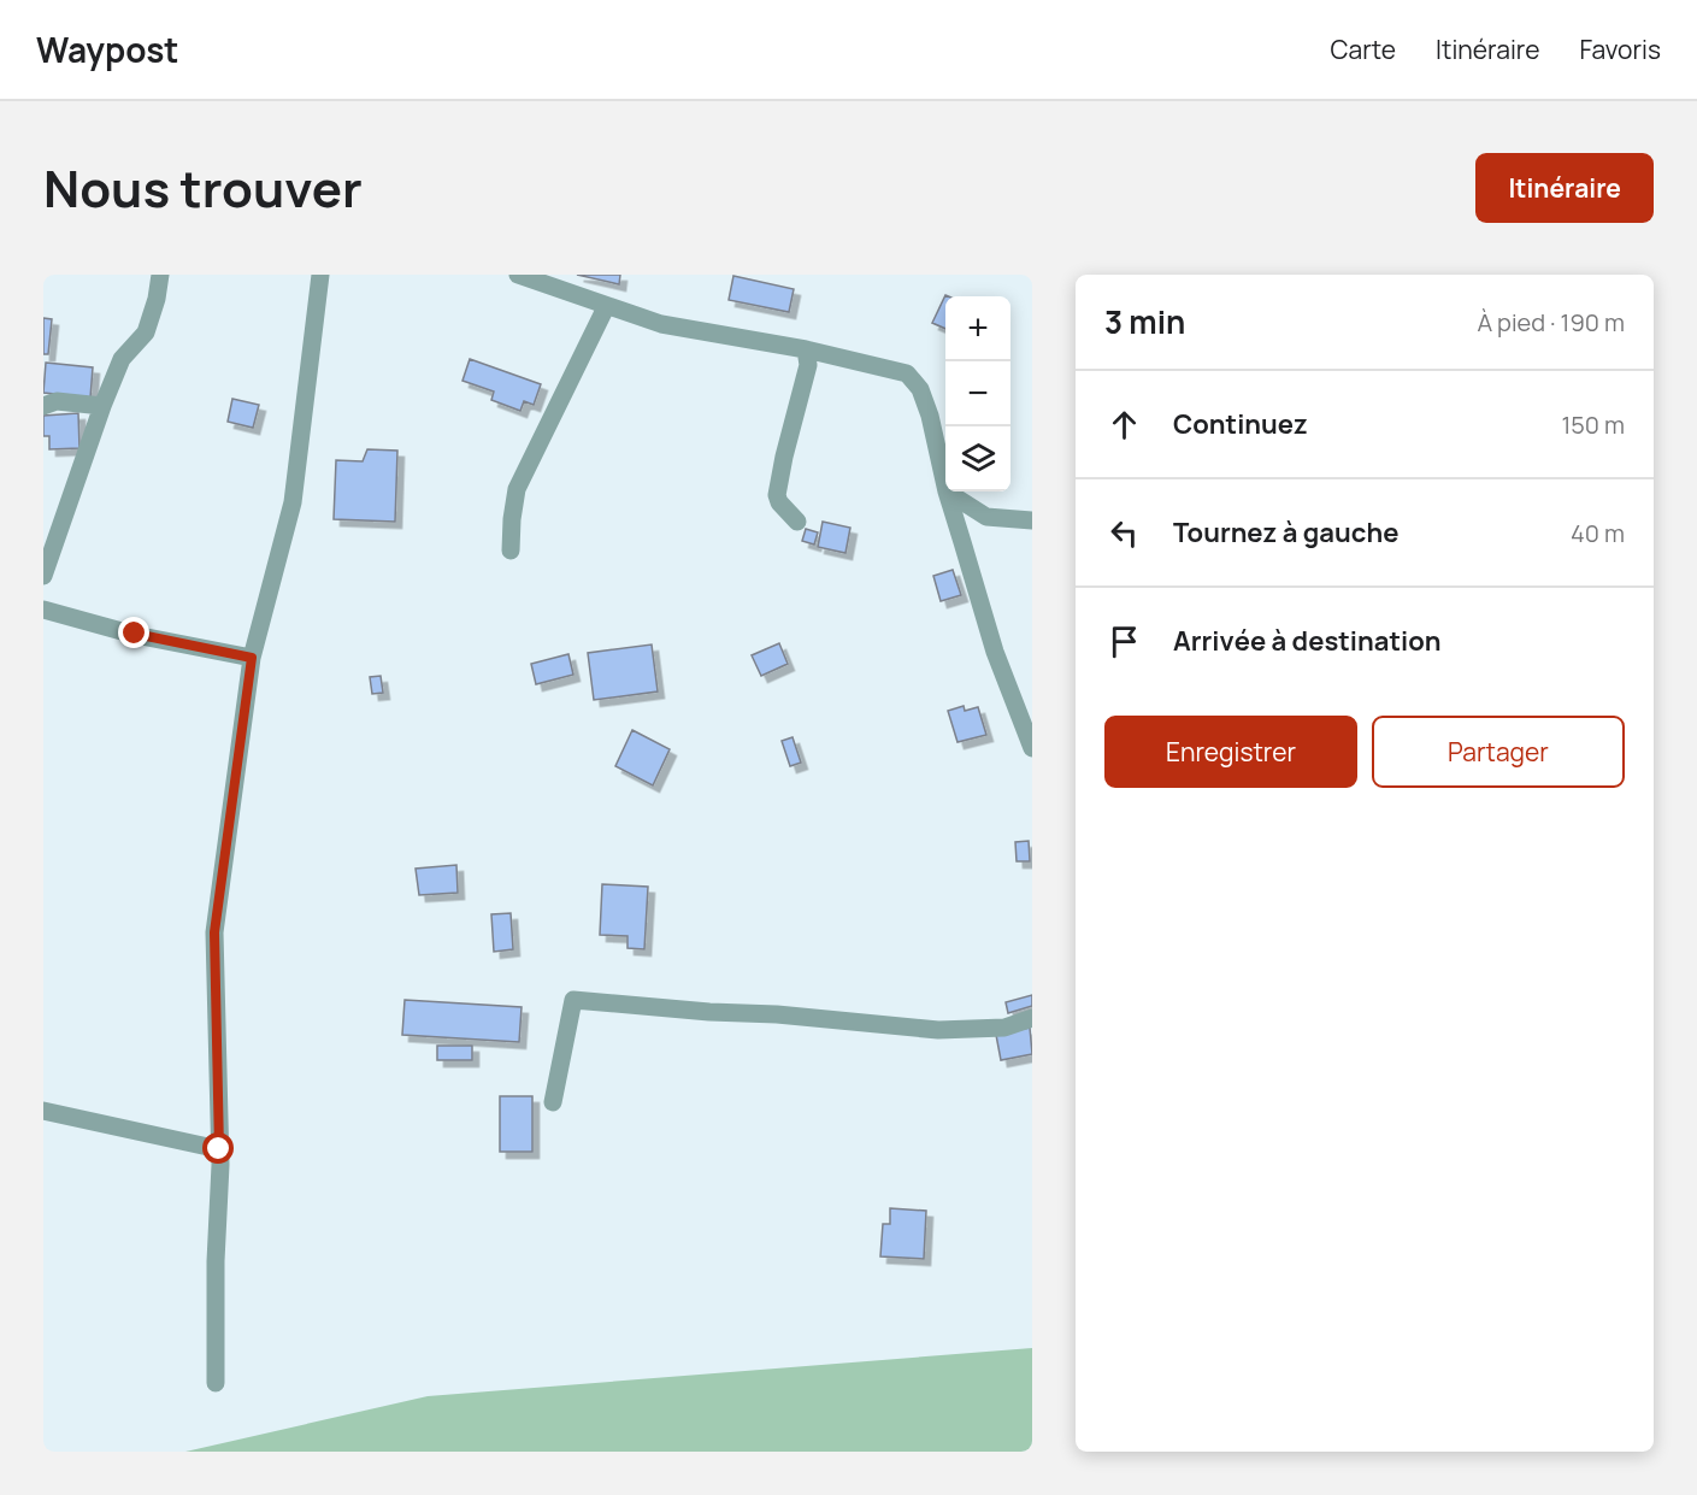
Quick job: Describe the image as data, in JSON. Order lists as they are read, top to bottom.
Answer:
{
  "page": {
    "header": "Waypost",
    "nav": ["Carte", "Itinéraire", "Favoris"],
    "title": "Nous trouver",
    "buttons": [
      "Itinéraire",
      ["Enregistrer", "Partager"]
    ],
    "heading": ["3 min", "À pied · 190 m"],
    "map_buttons": ["+", "−"],
    "list": [
      ["Continuez", "150 m"],
      ["Tournez à gauche", "40 m"],
      "Arrivée à destination"
    ]
  }
}
